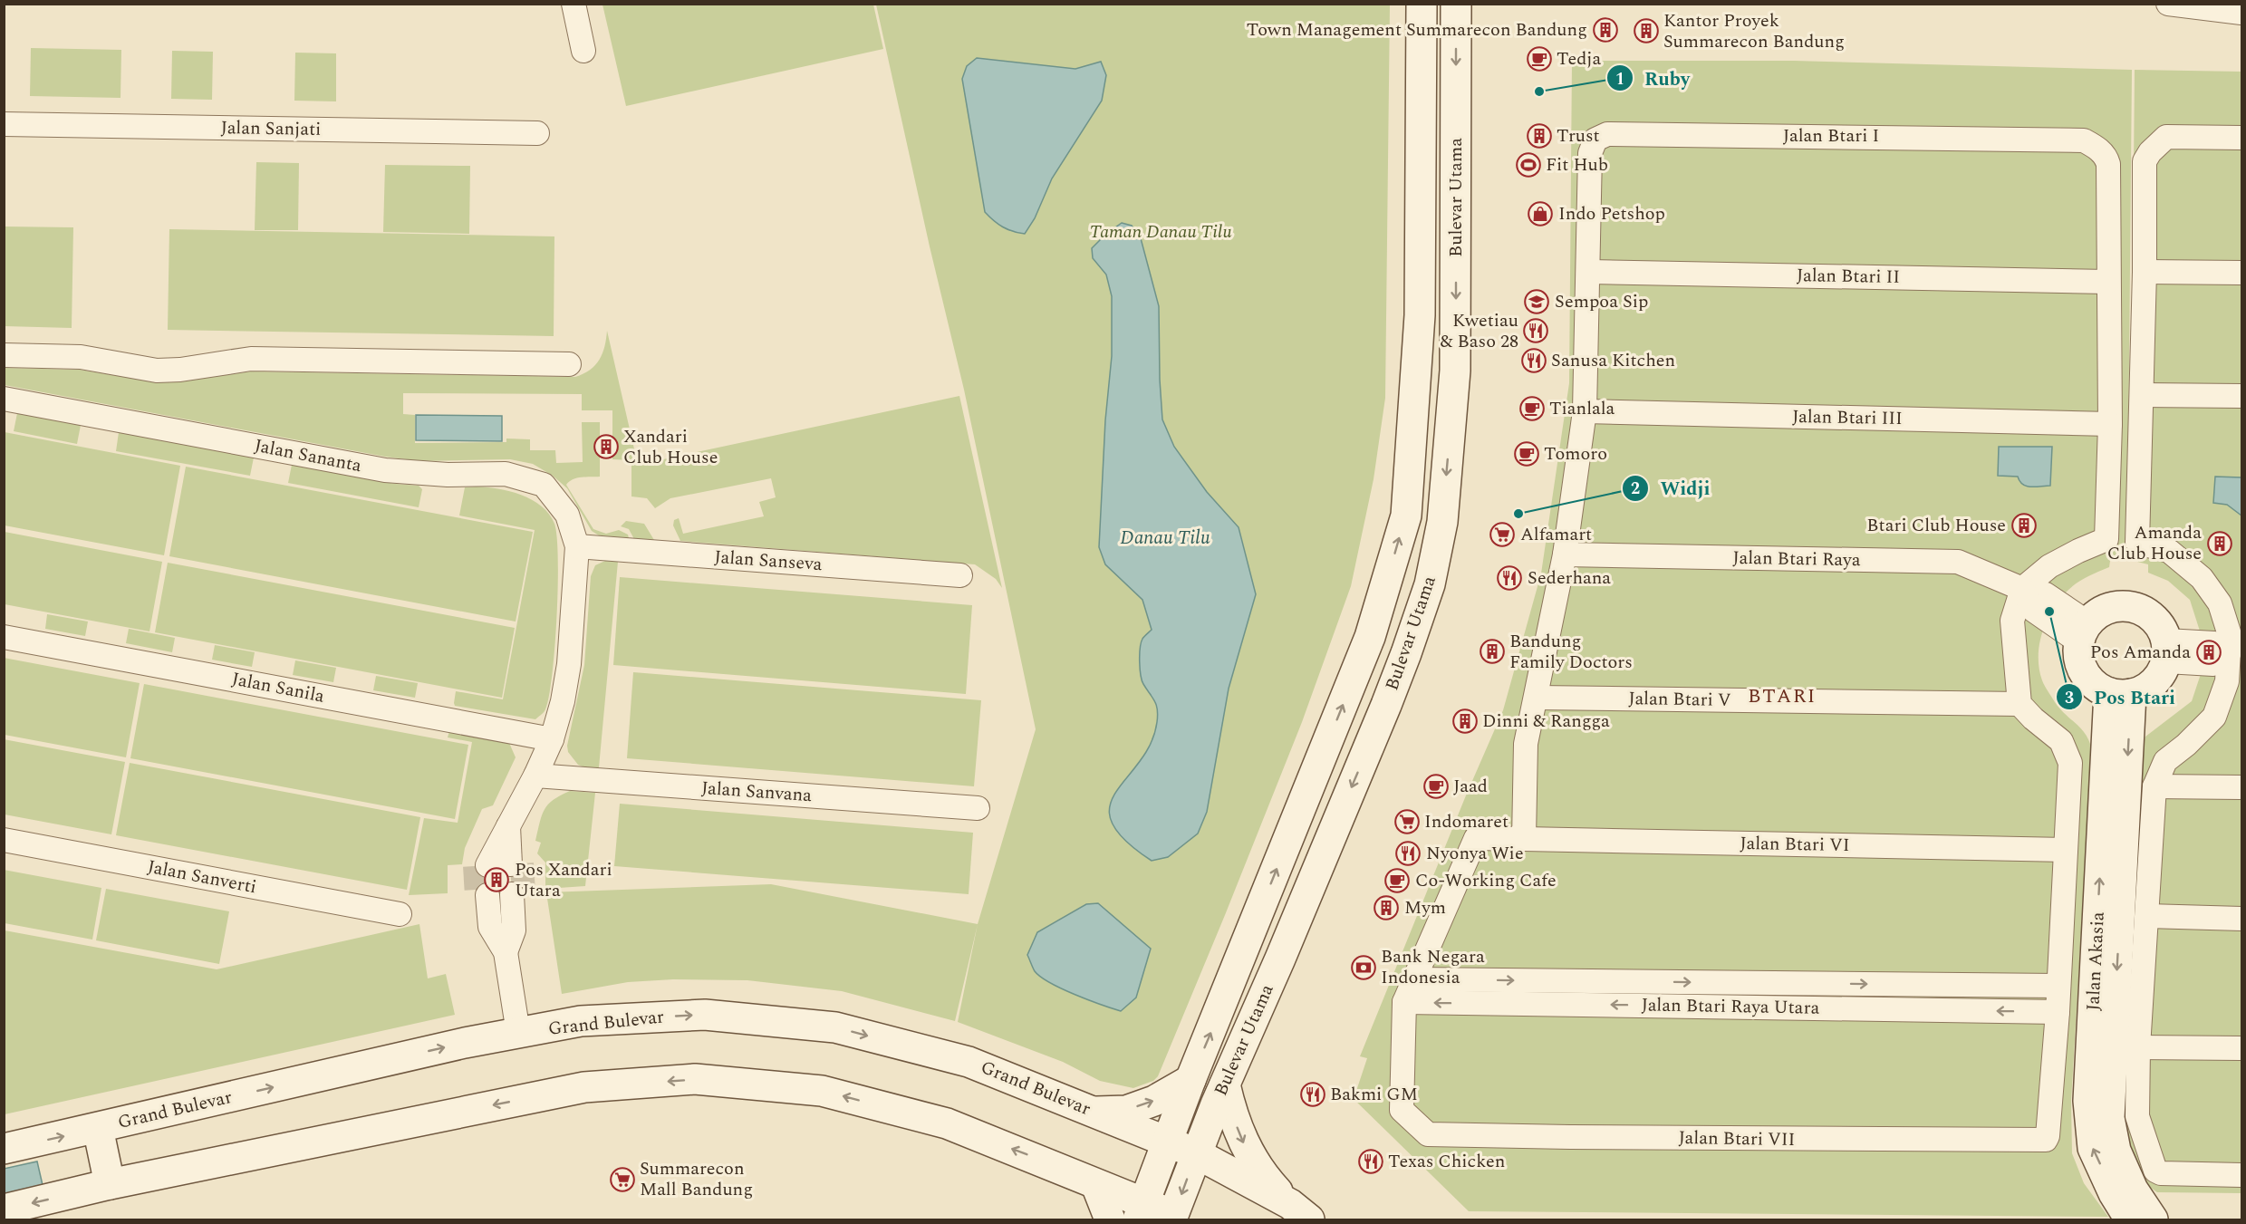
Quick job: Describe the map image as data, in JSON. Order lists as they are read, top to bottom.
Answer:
{
  "streets": {
    "street": [
      "Jalan Sanjati",
      "Jalan Btari I",
      "Bulevar Utama",
      "Jalan Btari II",
      "Jalan Btari III",
      "Jalan Sananta",
      "Jalan Btari Raya",
      "Jalan Sanseva",
      "Jalan Sanila",
      "Jalan Btari V",
      "Jalan Sanvana",
      "Jalan Btari VI",
      "Jalan Sanverti",
      "Jalan Akasia",
      "Jalan Btari Raya Utara",
      "Grand Bulevar",
      "Jalan Btari VII"
    ]
  },
  "crossings": [
    ["Jalan Btari I", "Jalan Btari II"],
    ["Bulevar Utama", "Grand Bulevar"],
    ["Jalan Sananta", "Jalan Sanseva"],
    ["Jalan Btari Raya", "Jalan Akasia"],
    ["Jalan Btari VI", "Jalan Btari Raya Utara"],
    ["Jalan Btari Raya Utara", "Jalan Btari VII"]
  ],
  "districts": ["BTARI"],
  "water": ["Danau Tilu"],
  "parks": ["Taman Danau Tilu"],
  "places": {
    "building": [
      "Town Management Summarecon Bandung",
      "Kantor Proyek Summarecon Bandung",
      "Trust",
      "Xandari Club House",
      "Btari Club House",
      "Amanda Club House",
      "Bandung Family Doctors",
      "Pos Amanda",
      "Dinni & Rangga",
      "Pos Xandari Utara",
      "Mym"
    ],
    "cafe": [
      "Tedja",
      "Tianlala",
      "Tomoro",
      "Jaad",
      "Co-Working Cafe"
    ],
    "other": ["Ruby", "Widji", "Pos Btari"],
    "sports": ["Fit Hub"],
    "shop": ["Indo Petshop"],
    "school or university": ["Sempoa Sip"],
    "restaurant": [
      "Kwetiau & Baso 28",
      "Sanusa Kitchen",
      "Sederhana",
      "Nyonya Wie",
      "Bakmi GM",
      "Texas Chicken"
    ],
    "supermarket": ["Alfamart", "Indomaret", "Summarecon Mall Bandung"],
    "bank": ["Bank Negara Indonesia"]
  }
}
